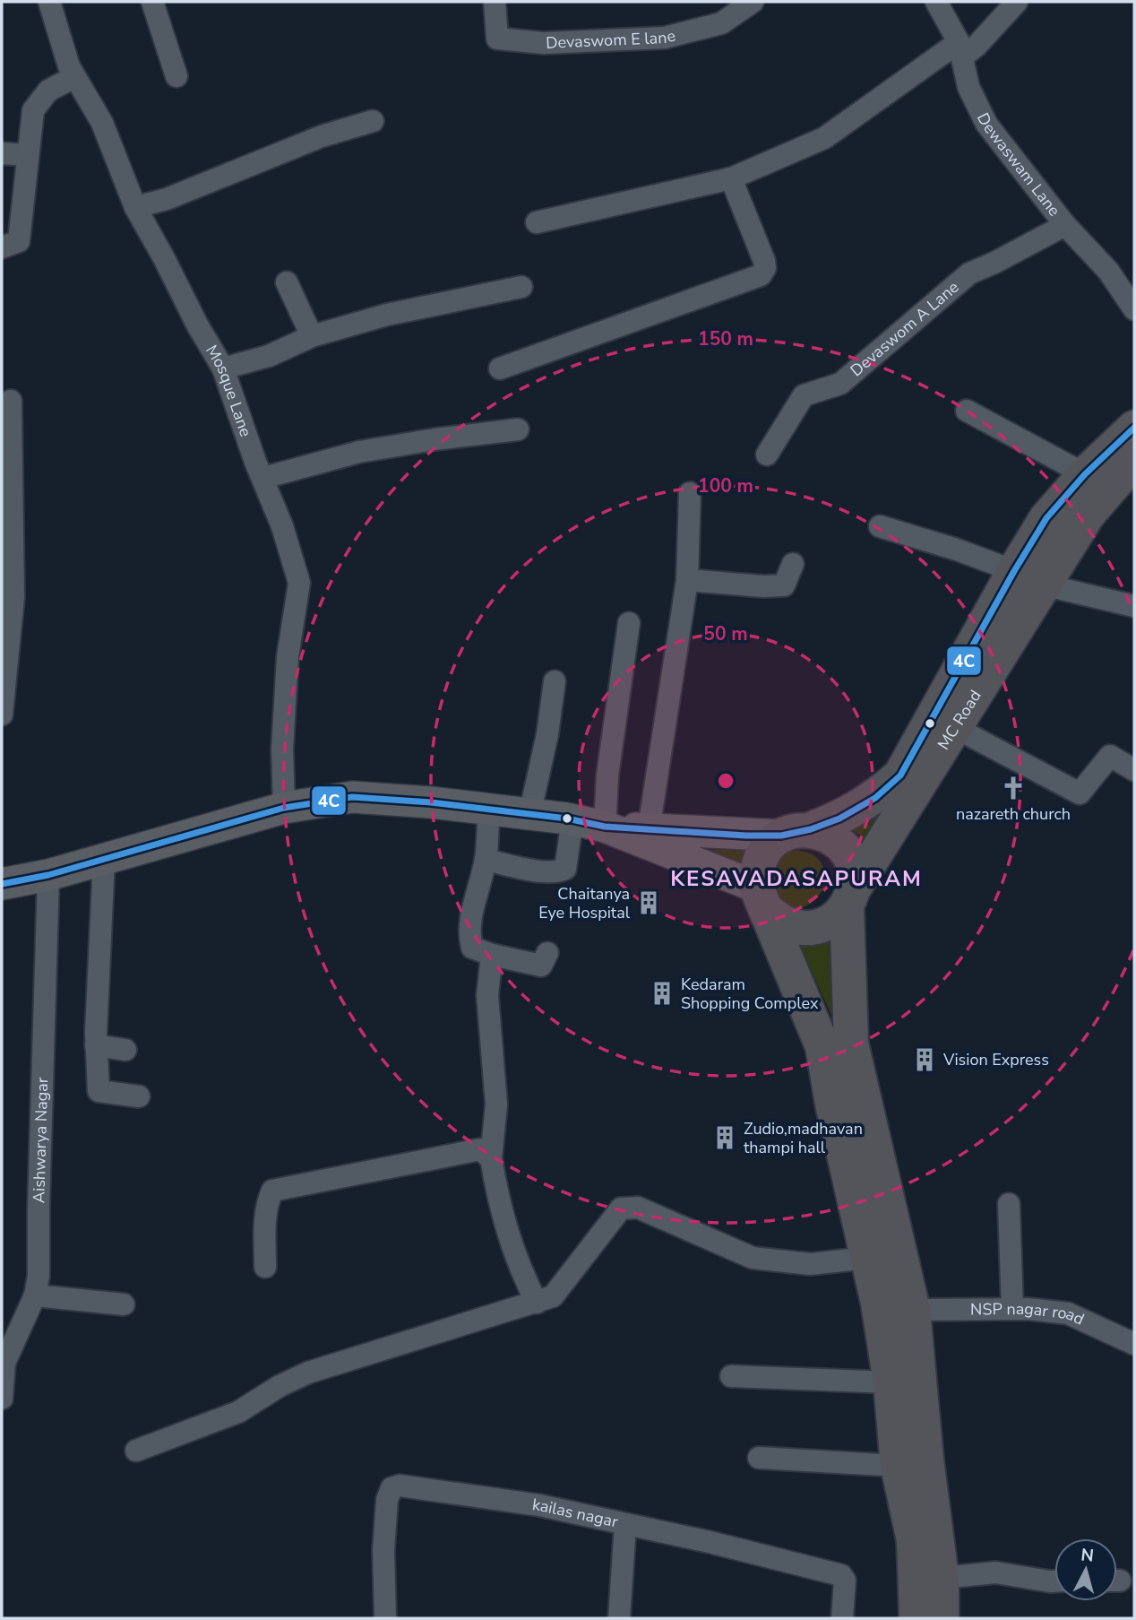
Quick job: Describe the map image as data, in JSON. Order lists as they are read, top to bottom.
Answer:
{
  "streets": {
    "main road": ["MC Road"],
    "street": [
      "Devaswom E lane",
      "Dewaswam Lane",
      "Devaswom A Lane",
      "Mosque Lane",
      "Aishwarya Nagar",
      "NSP nagar road",
      "kailas nagar"
    ]
  },
  "crossings": [
    ["Dewaswam Lane", "Devaswom A Lane"]
  ],
  "districts": ["KESAVADASAPURAM"],
  "places": {
    "church": ["nazareth church"],
    "building": [
      "Chaitanya Eye Hospital",
      "Kedaram Shopping Complex",
      "Vision Express",
      "Zudio,madhavan thampi hall"
    ]
  },
  "lines": ["transit line 4C"],
  "north": "top",
  "rings": ["150 m", "100 m", "50 m"]
}
